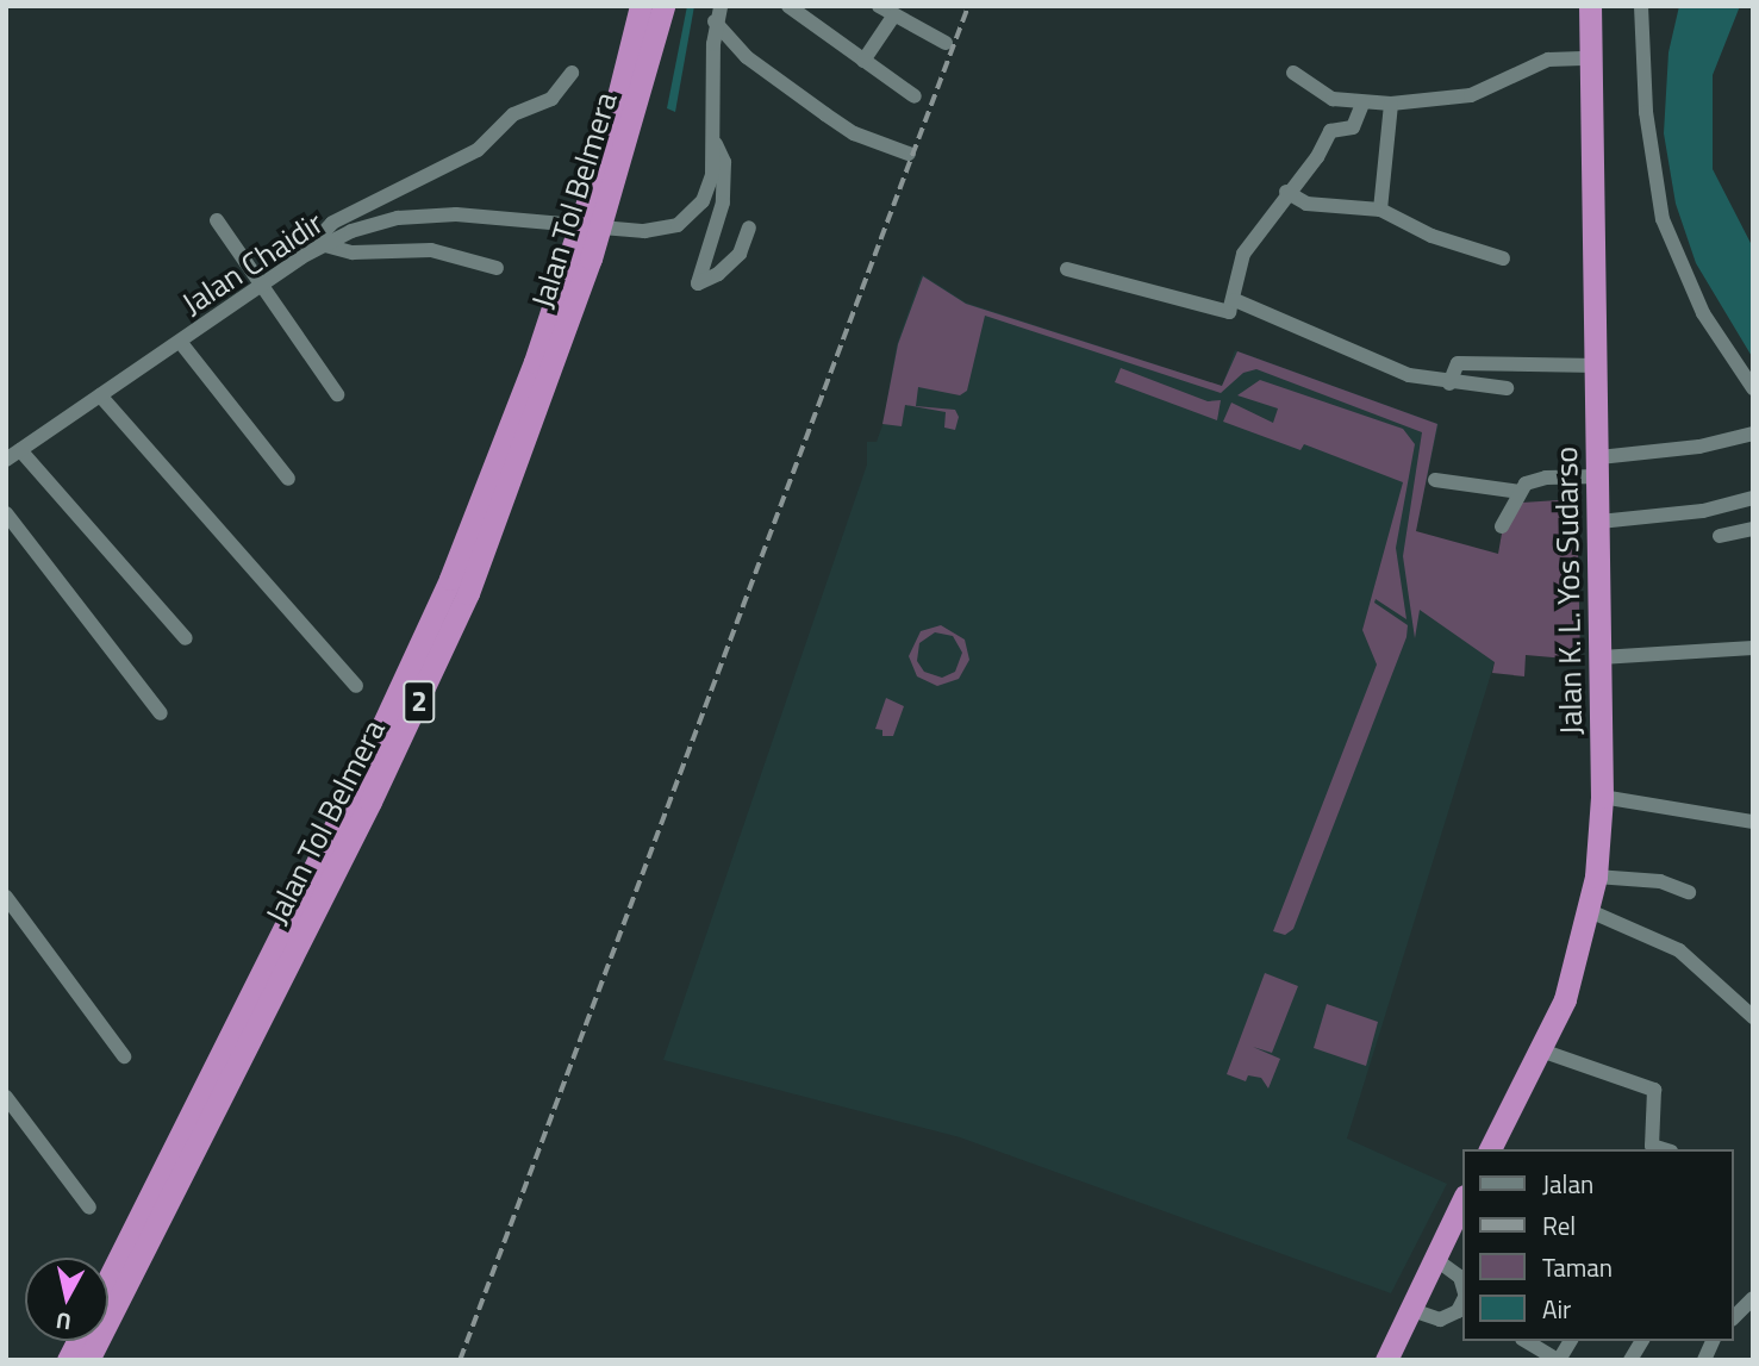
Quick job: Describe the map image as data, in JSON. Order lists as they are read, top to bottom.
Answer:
{
  "streets": {
    "highway": ["Jalan Tol Belmera", "Jalan K. L. Yos Sudarso", "2"],
    "street": ["Jalan Chaidir"]
  },
  "legend": [
    "Jalan",
    "Rel",
    "Taman",
    "Air"
  ],
  "north": "bottom"
}
